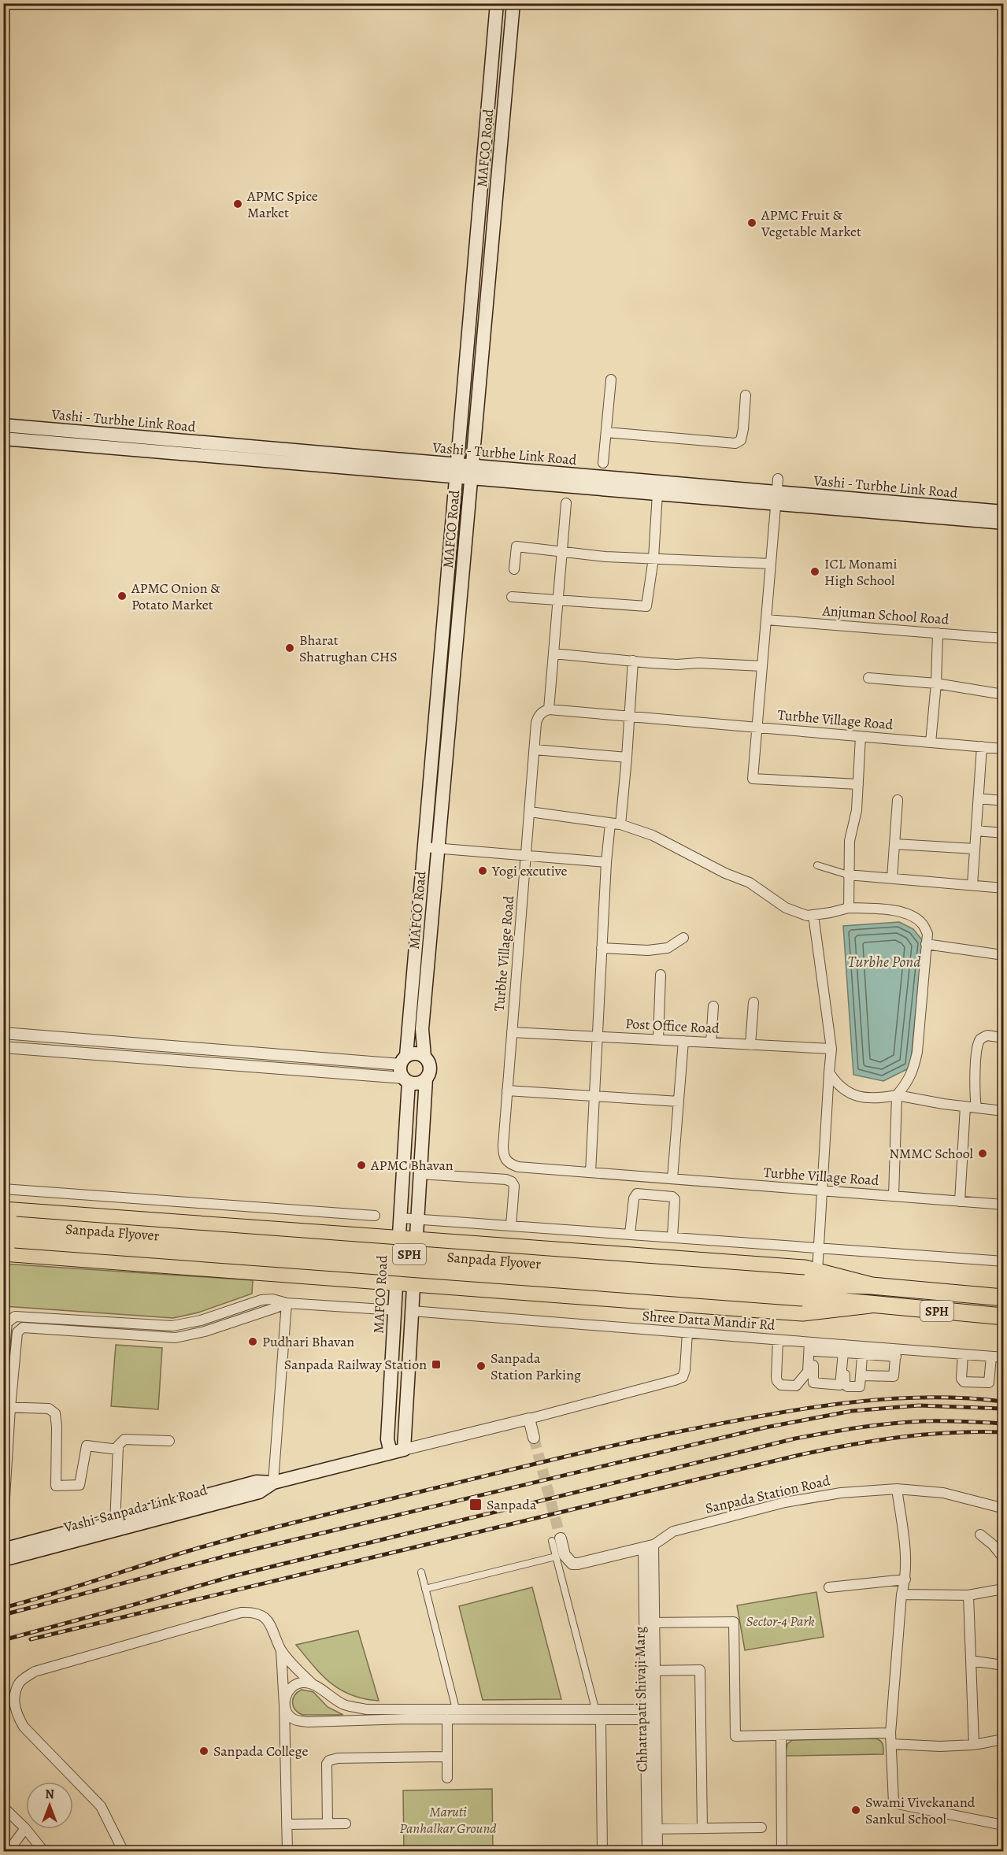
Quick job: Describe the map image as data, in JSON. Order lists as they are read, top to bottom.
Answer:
{
  "streets": {
    "highway": ["Sanpada Flyover", "SPH"],
    "main road": ["MAFCO Road", "Vashi - Turbhe Link Road", "Vashi-Sanpada Link Road"],
    "street": [
      "Anjuman School Road",
      "Turbhe Village Road",
      "Post Office Road",
      "Shree Datta Mandir Rd",
      "Sanpada Station Road",
      "Chhatrapati Shivaji Marg"
    ]
  },
  "crossings": [
    ["MAFCO Road", "Vashi - Turbhe Link Road"],
    ["MAFCO Road", "Vashi-Sanpada Link Road"],
    ["Turbhe Village Road", "Post Office Road"],
    ["Sanpada Flyover", "SPH"],
    ["Sanpada Station Road", "Chhatrapati Shivaji Marg"]
  ],
  "water": ["Turbhe Pond"],
  "parks": ["Sector-4 Park", "Maruti Panhalkar Ground"],
  "places": {
    "other": [
      "APMC Spice Market",
      "APMC Fruit & Vegetable Market",
      "ICL Monami High School",
      "APMC Onion & Potato Market",
      "Bharat Shatrughan CHS",
      "Yogi excutive",
      "NMMC School",
      "APMC Bhavan",
      "Pudhari Bhavan",
      "Sanpada Station Parking",
      "Sanpada College",
      "Swami Vivekanand Sankul School"
    ],
    "transit": ["Sanpada Railway Station", "Sanpada"]
  },
  "north": "top"
}
